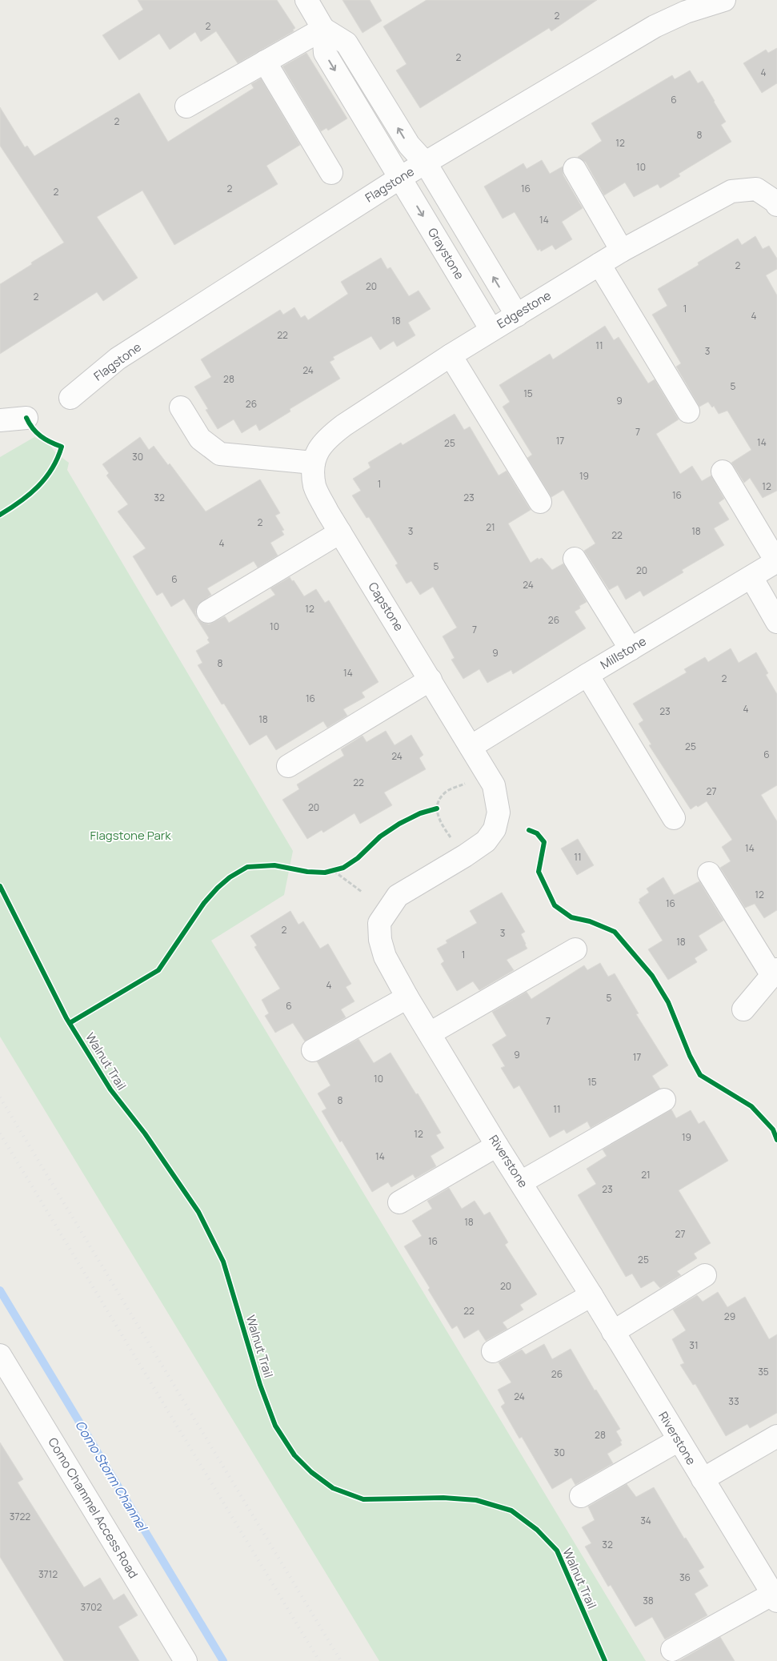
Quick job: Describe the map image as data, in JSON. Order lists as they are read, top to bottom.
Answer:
{
  "streets": {
    "street": [
      "Flagstone",
      "Graystone",
      "Edgestone",
      "Capstone",
      "Millstone",
      "Riverstone",
      "Como Chammel Access Road"
    ],
    "cycle path": ["Walnut Trail"]
  },
  "crossings": [
    ["Flagstone", "Graystone"],
    ["Graystone", "Edgestone"],
    ["Edgestone", "Capstone"],
    ["Capstone", "Millstone"],
    ["Capstone", "Riverstone"],
    ["Millstone", "Riverstone"]
  ],
  "water": ["Como Storm Channel"],
  "parks": ["Flagstone Park"],
  "house_numbers": [
    "2",
    "2",
    "2",
    "4",
    "6",
    "2",
    "8",
    "12",
    "10",
    "2",
    "16",
    "2",
    "14",
    "2",
    "20",
    "2",
    "1",
    "4",
    "18",
    "22",
    "11",
    "3",
    "24",
    "28",
    "5",
    "15",
    "9",
    "26",
    "7",
    "17",
    "14",
    "25",
    "30",
    "19",
    "1",
    "12",
    "16",
    "32",
    "23",
    "2",
    "21",
    "3",
    "18",
    "22",
    "4",
    "5",
    "20",
    "6",
    "24",
    "12",
    "26",
    "10",
    "7",
    "9",
    "8",
    "14",
    "2",
    "16",
    "4",
    "23",
    "18",
    "25",
    "6",
    "24",
    "22",
    "27",
    "20",
    "14",
    "11",
    "12",
    "16",
    "2",
    "3",
    "18",
    "1",
    "4",
    "5",
    "6",
    "7",
    "9",
    "17",
    "10",
    "15",
    "8",
    "11",
    "12",
    "19",
    "14",
    "21",
    "23",
    "18",
    "27",
    "16",
    "25",
    "20",
    "22",
    "29",
    "31",
    "35",
    "26",
    "24",
    "33",
    "28",
    "30",
    "3722",
    "34",
    "32",
    "3712",
    "36",
    "38",
    "3702"
  ]
}
